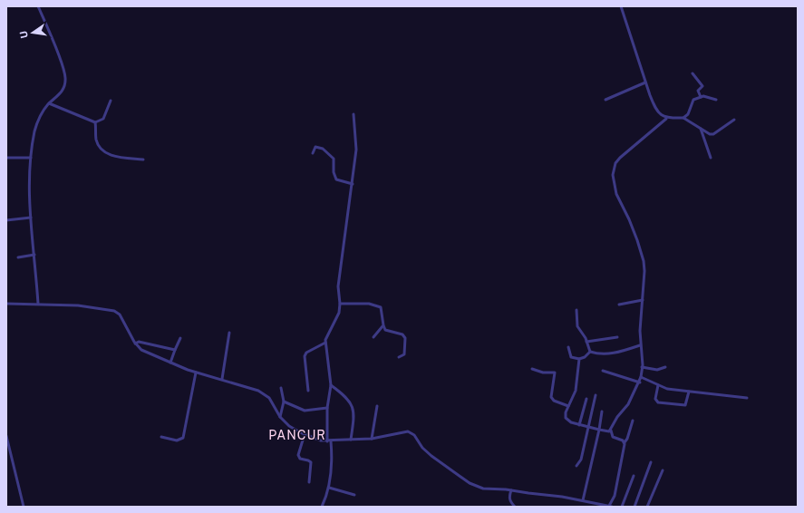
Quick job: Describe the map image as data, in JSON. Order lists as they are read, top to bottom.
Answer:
{
  "districts": ["PANCUR"],
  "north": "left"
}
